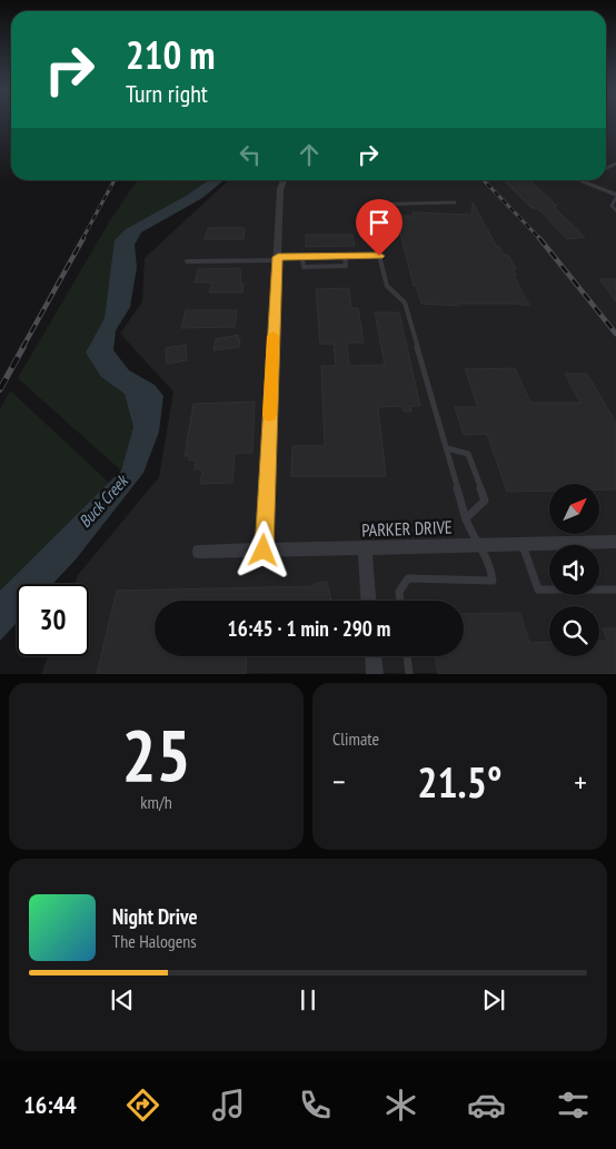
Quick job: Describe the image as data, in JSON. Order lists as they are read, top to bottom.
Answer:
{
  "streets": {
    "street": ["PARKER DRIVE"]
  },
  "water": ["Buck Creek"],
  "north": "top right",
  "page": {
    "turn": ["210 m", "Turn right"],
    "limit": "30",
    "trip": "16:45 · 1 min · 290 m",
    "tile": [
      ["25", "km/h"],
      "Climate"
    ],
    "heat": ["−", "21.5°", "+"],
    "song": ["Night Drive", "The Halogens"],
    "tabs": "16:44"
  }
}
